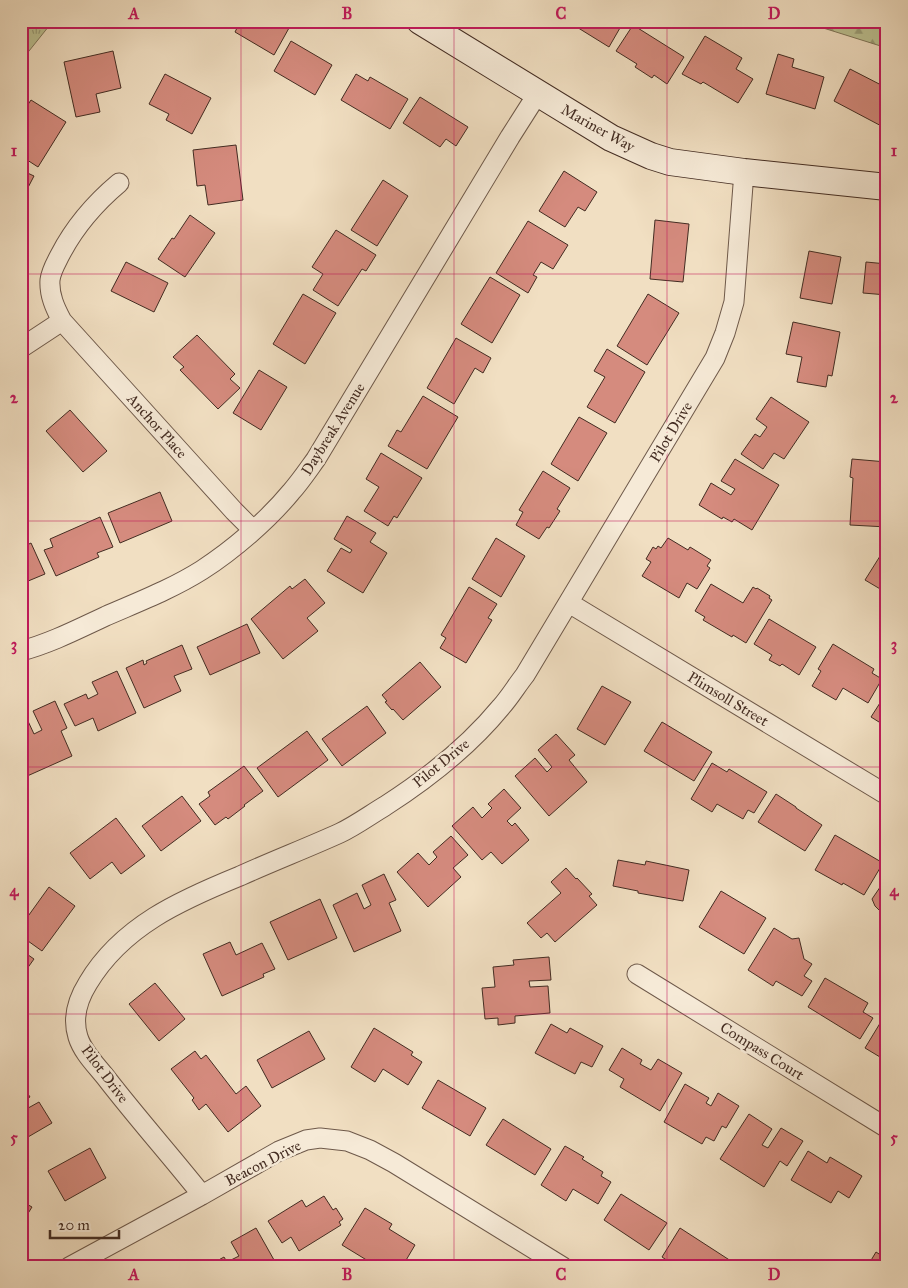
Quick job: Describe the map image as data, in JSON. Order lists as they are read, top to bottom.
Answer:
{
  "streets": {
    "main road": ["Mariner Way"],
    "street": [
      "Anchor Place",
      "Daybreak Avenue",
      "Pilot Drive",
      "Plimsoll Street",
      "Compass Court",
      "Beacon Drive"
    ]
  },
  "crossings": [
    ["Mariner Way", "Daybreak Avenue"],
    ["Mariner Way", "Pilot Drive"],
    ["Anchor Place", "Daybreak Avenue"],
    ["Pilot Drive", "Plimsoll Street"],
    ["Pilot Drive", "Beacon Drive"]
  ],
  "scale_bar": "20 m",
  "grid": {
    "columns": [
      "A",
      "B",
      "C",
      "D"
    ],
    "rows": [
      "1",
      "2",
      "3",
      "4",
      "5"
    ]
  }
}
